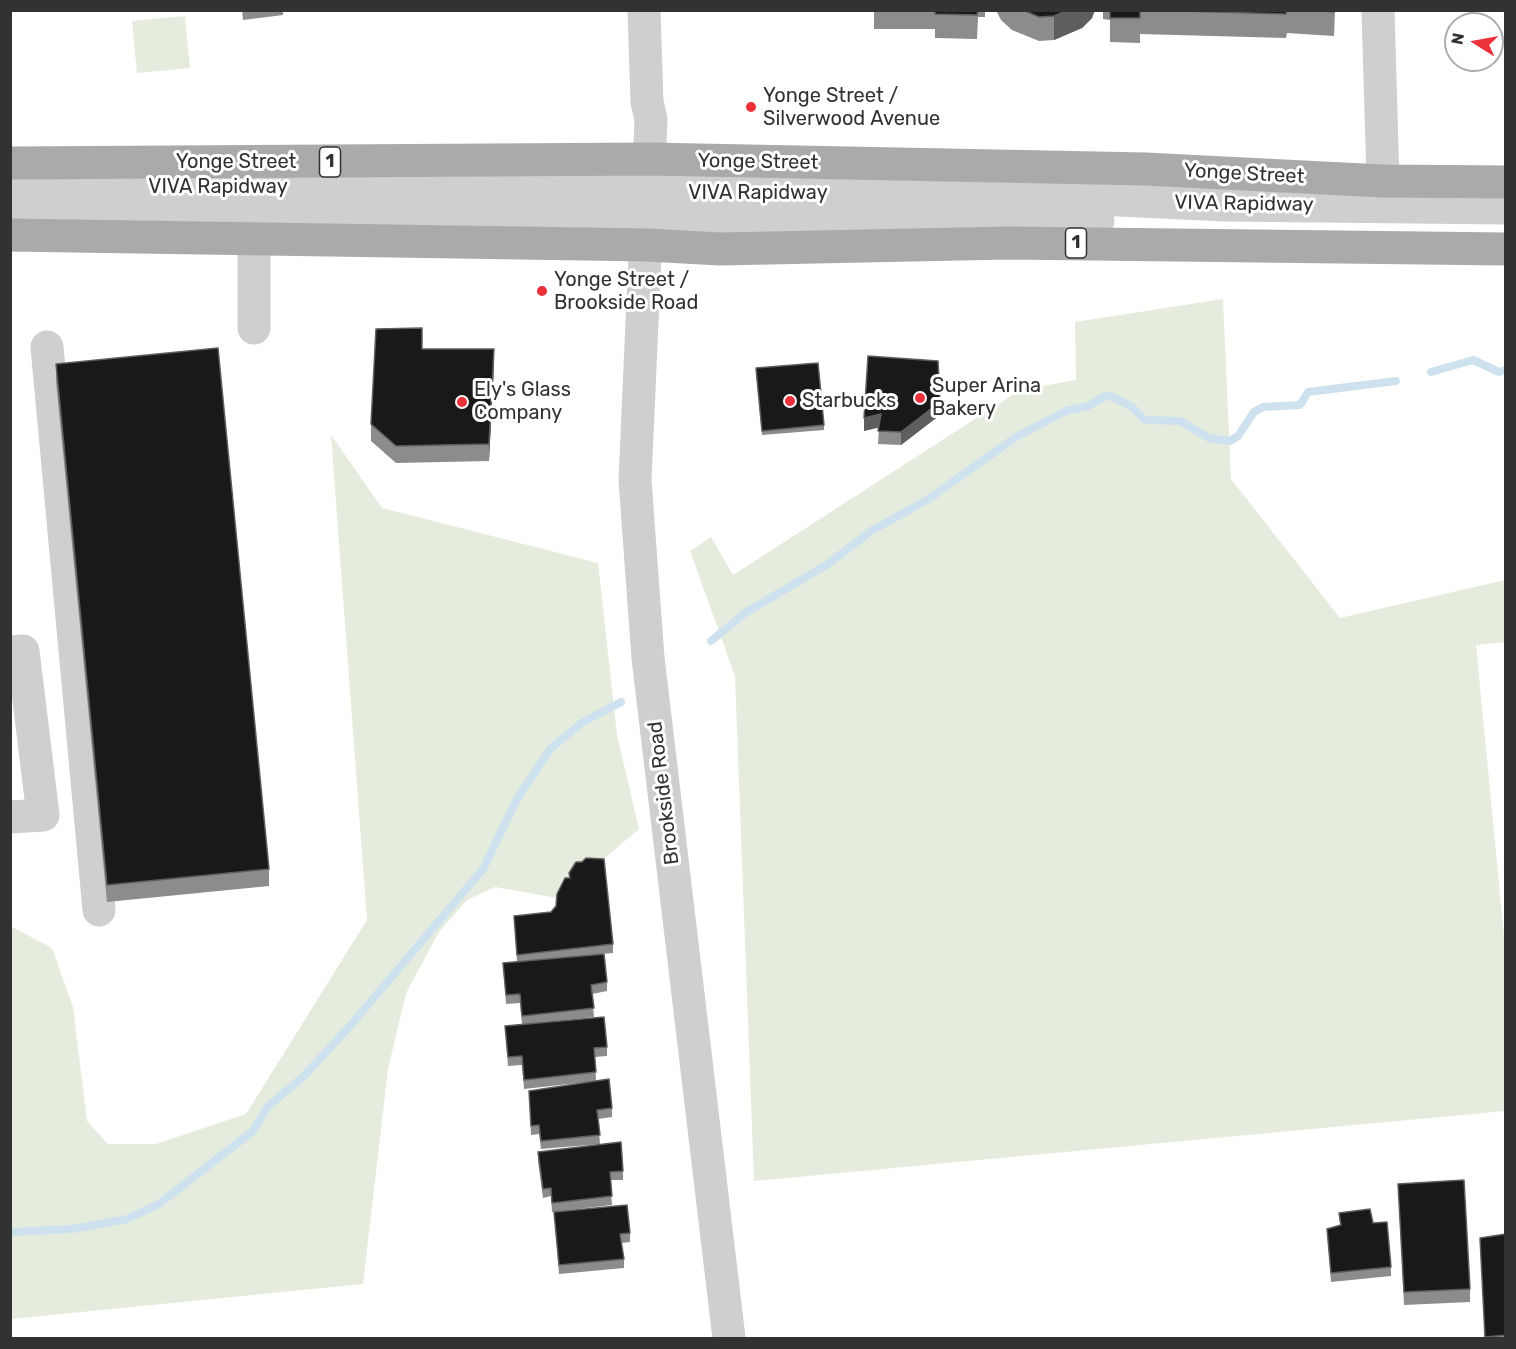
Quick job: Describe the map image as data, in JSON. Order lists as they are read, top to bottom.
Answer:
{
  "streets": {
    "main road": ["Yonge Street", "1"],
    "street": ["VIVA Rapidway", "Brookside Road"]
  },
  "crossings": [
    ["Yonge Street", "Brookside Road"],
    ["1", "VIVA Rapidway"],
    ["1", "Brookside Road"],
    ["VIVA Rapidway", "Brookside Road"]
  ],
  "places": [
    "Yonge Street / Silverwood Avenue",
    "Yonge Street / Brookside Road",
    "Super Arina Bakery",
    "Starbucks",
    "Ely's Glass Company"
  ],
  "north": "left"
}
